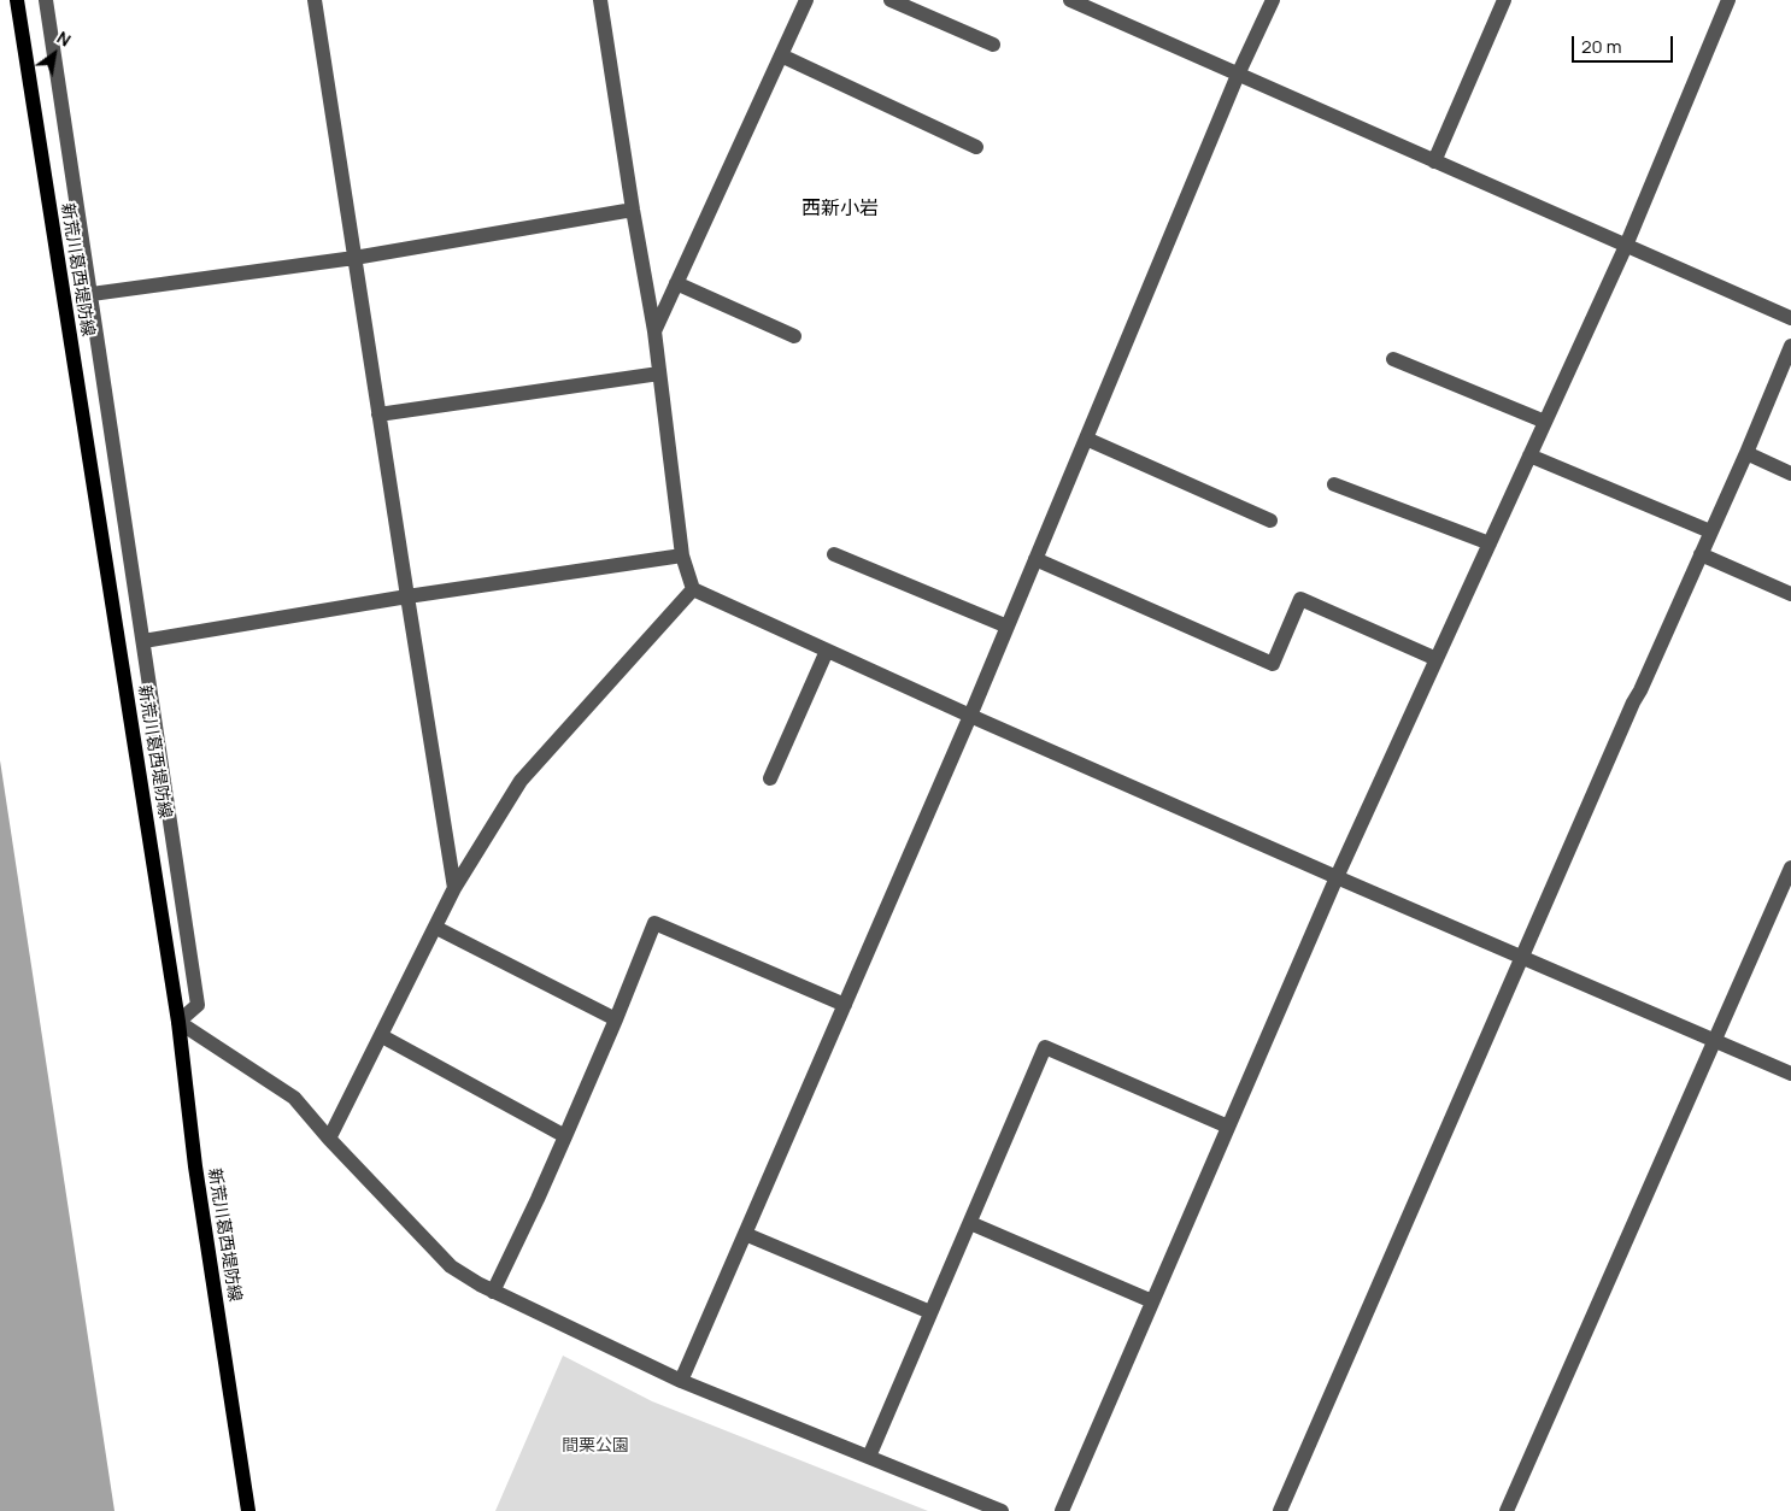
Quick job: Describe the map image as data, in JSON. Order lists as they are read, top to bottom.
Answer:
{
  "streets": {
    "main road": ["新荒川葛西堤防線"]
  },
  "districts": ["西新小岩"],
  "parks": ["間栗公園"],
  "scale_bar": "20 m",
  "north": "top right"
}
